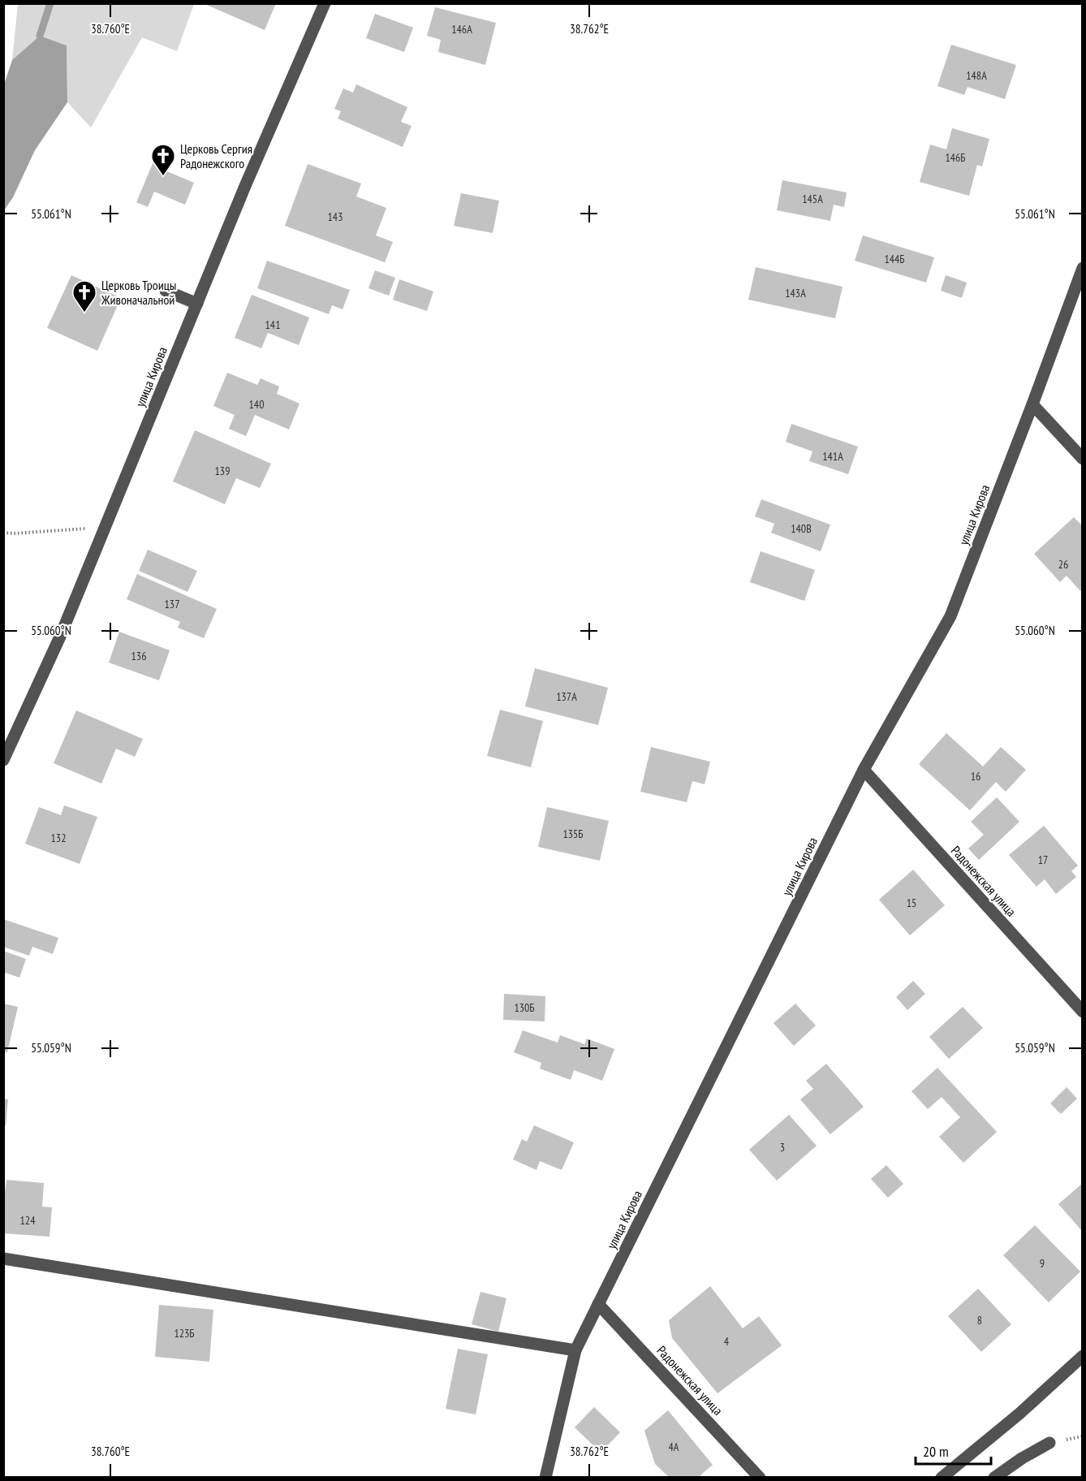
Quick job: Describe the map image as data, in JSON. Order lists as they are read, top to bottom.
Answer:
{
  "streets": {
    "street": ["улица Кирова", "Радонежская улица"]
  },
  "crossings": [
    ["улица Кирова", "Радонежская улица"]
  ],
  "places": {
    "church": ["Церковь Сергия Радонежского", "Церковь Троицы Живоначальной"]
  },
  "house_numbers": [
    "146А",
    "148А",
    "146Б",
    "145А",
    "143",
    "144Б",
    "143А",
    "141",
    "140",
    "141А",
    "139",
    "140В",
    "26",
    "137",
    "136",
    "137А",
    "16",
    "135Б",
    "132",
    "17",
    "15",
    "130Б",
    "3",
    "124",
    "9",
    "8",
    "123Б",
    "4",
    "4А"
  ],
  "scale_bar": "20 m",
  "coordinates": [
    "38.760°E",
    "38.762°E",
    "55.061°N",
    "55.060°N",
    "55.059°N"
  ]
}
